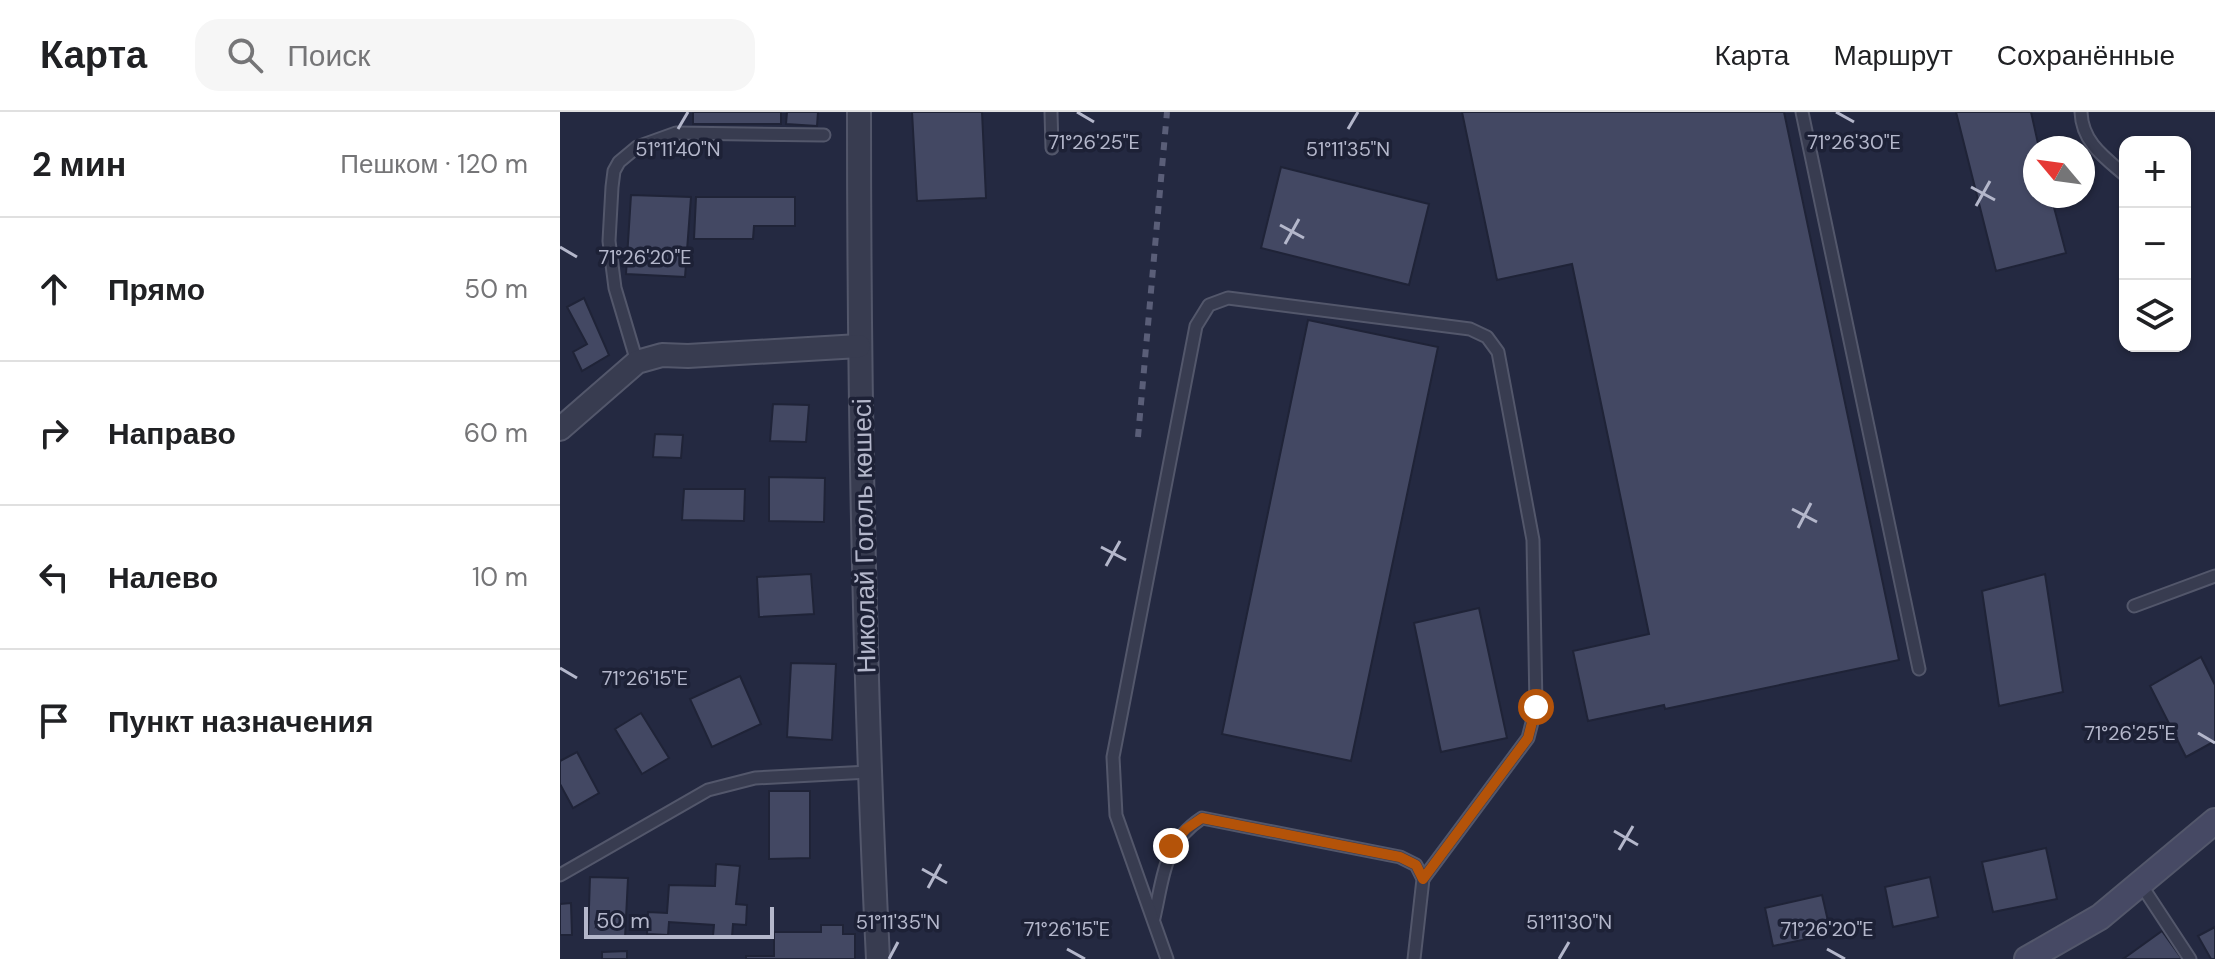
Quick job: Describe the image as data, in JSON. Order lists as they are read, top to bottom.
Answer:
{
  "streets": {
    "street": ["Николай Гоголь көшесі"]
  },
  "scale_bar": "50 m",
  "north": "top left",
  "page": {
    "header": "Карта",
    "search": "Поиск",
    "nav": ["Карта", "Маршрут", "Сохранённые"],
    "heading": ["2 мин", "Пешком · 120 m"],
    "map_buttons": ["+", "−"],
    "list": [
      ["Прямо", "50 m"],
      ["Направо", "60 m"],
      ["Налево", "10 m"],
      "Пункт назначения"
    ],
    "scale": "50 m"
  },
  "coordinates": [
    "71°26'25\"E",
    "71°26'30\"E",
    "51°11'40\"N",
    "51°11'35\"N",
    "71°26'20\"E",
    "71°26'15\"E",
    "51°11'30\"N"
  ]
}
